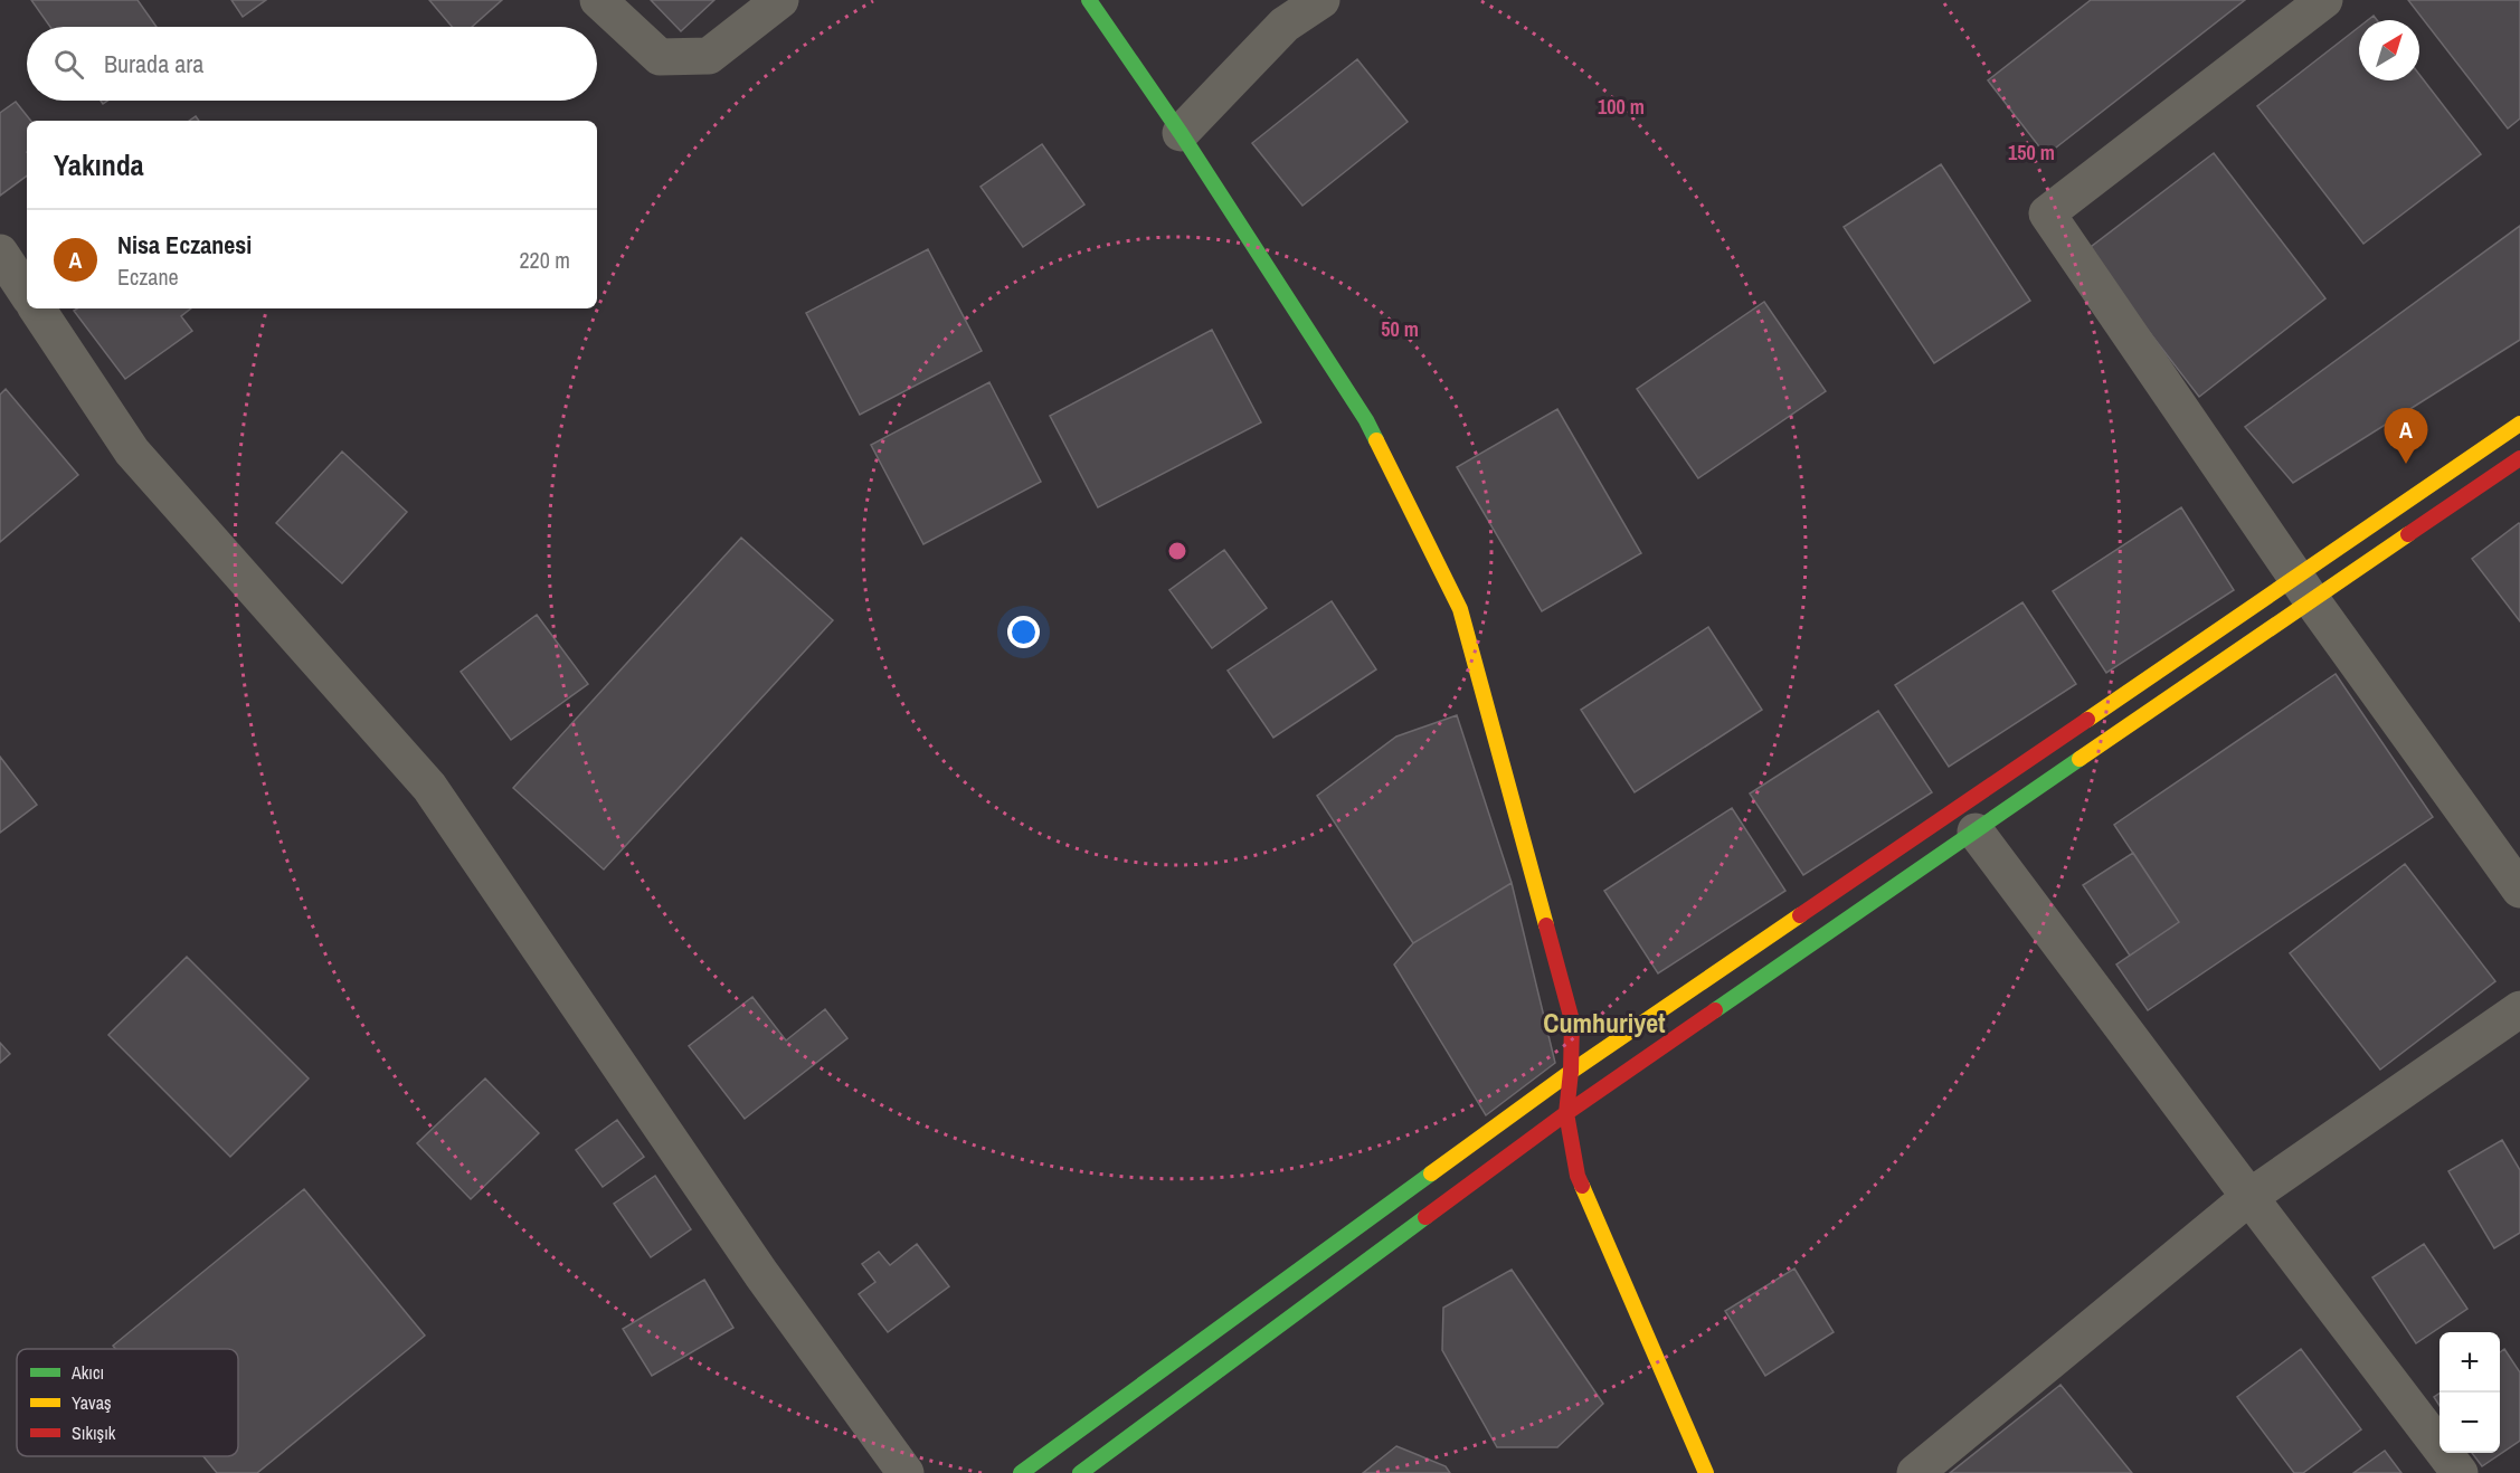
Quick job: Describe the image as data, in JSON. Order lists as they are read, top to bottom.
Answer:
{
  "districts": ["Cumhuriyet"],
  "legend": ["Akıcı", "Yavaş", "Sıkışık"],
  "north": "top right",
  "page": {
    "search": "Burada ara",
    "heading": "Yakında",
    "list": [
      {
        "mark": "A",
        "name": "Nisa Eczanesi",
        "note": "Eczane",
        "value": "220 m"
      }
    ],
    "pins": "A",
    "map_buttons": ["+", "−"]
  },
  "rings": ["100 m", "150 m", "50 m"]
}
